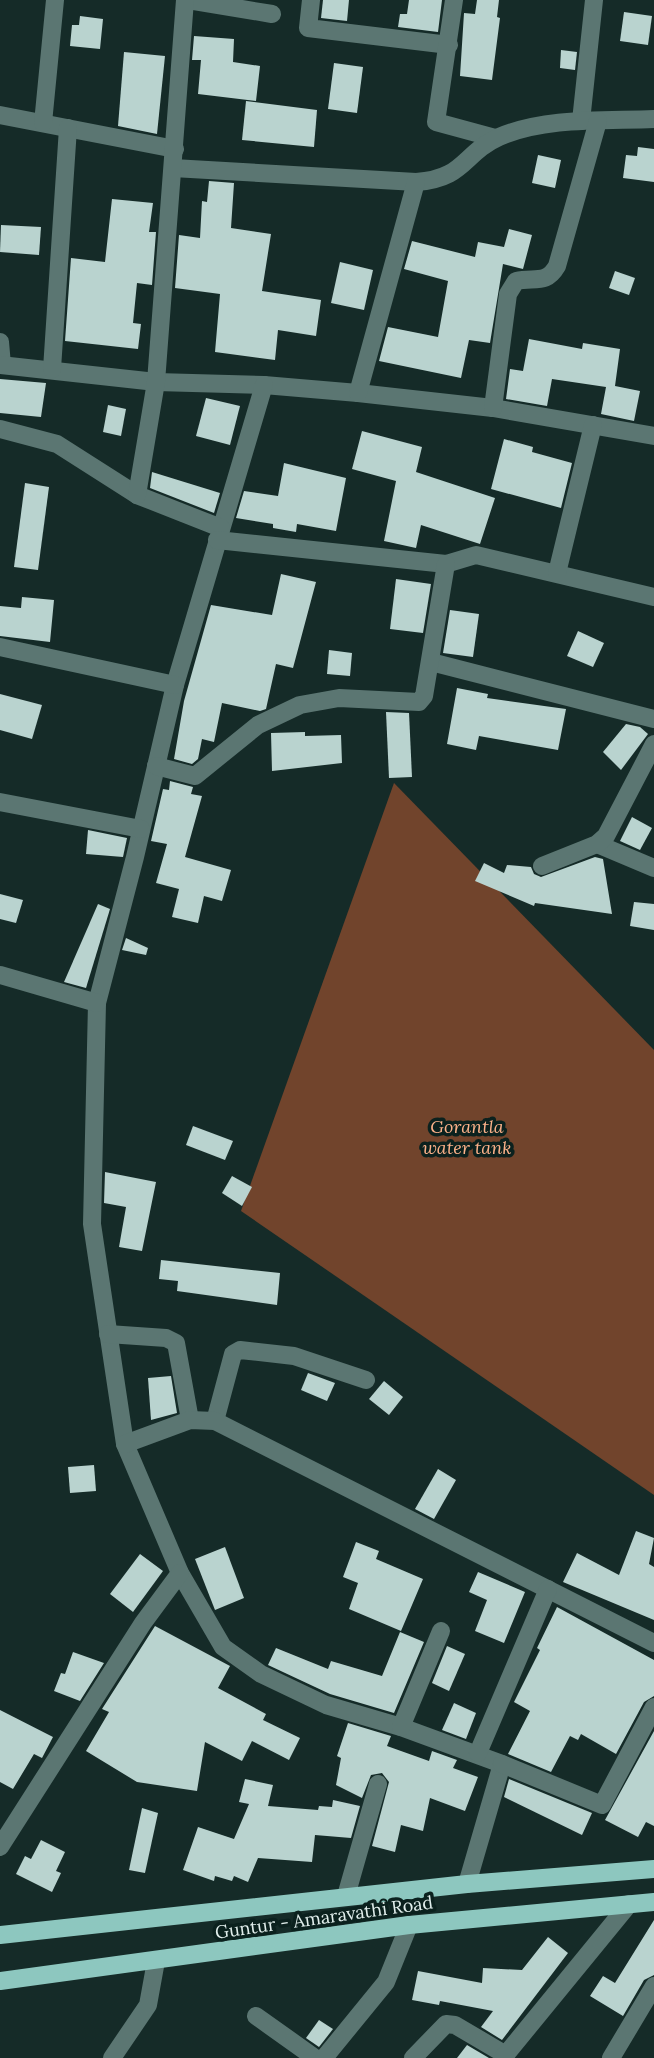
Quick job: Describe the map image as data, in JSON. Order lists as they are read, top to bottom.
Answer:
{
  "streets": {
    "main road": ["Guntur - Amaravathi Road"]
  },
  "parks": ["Gorantla water tank"]
}
